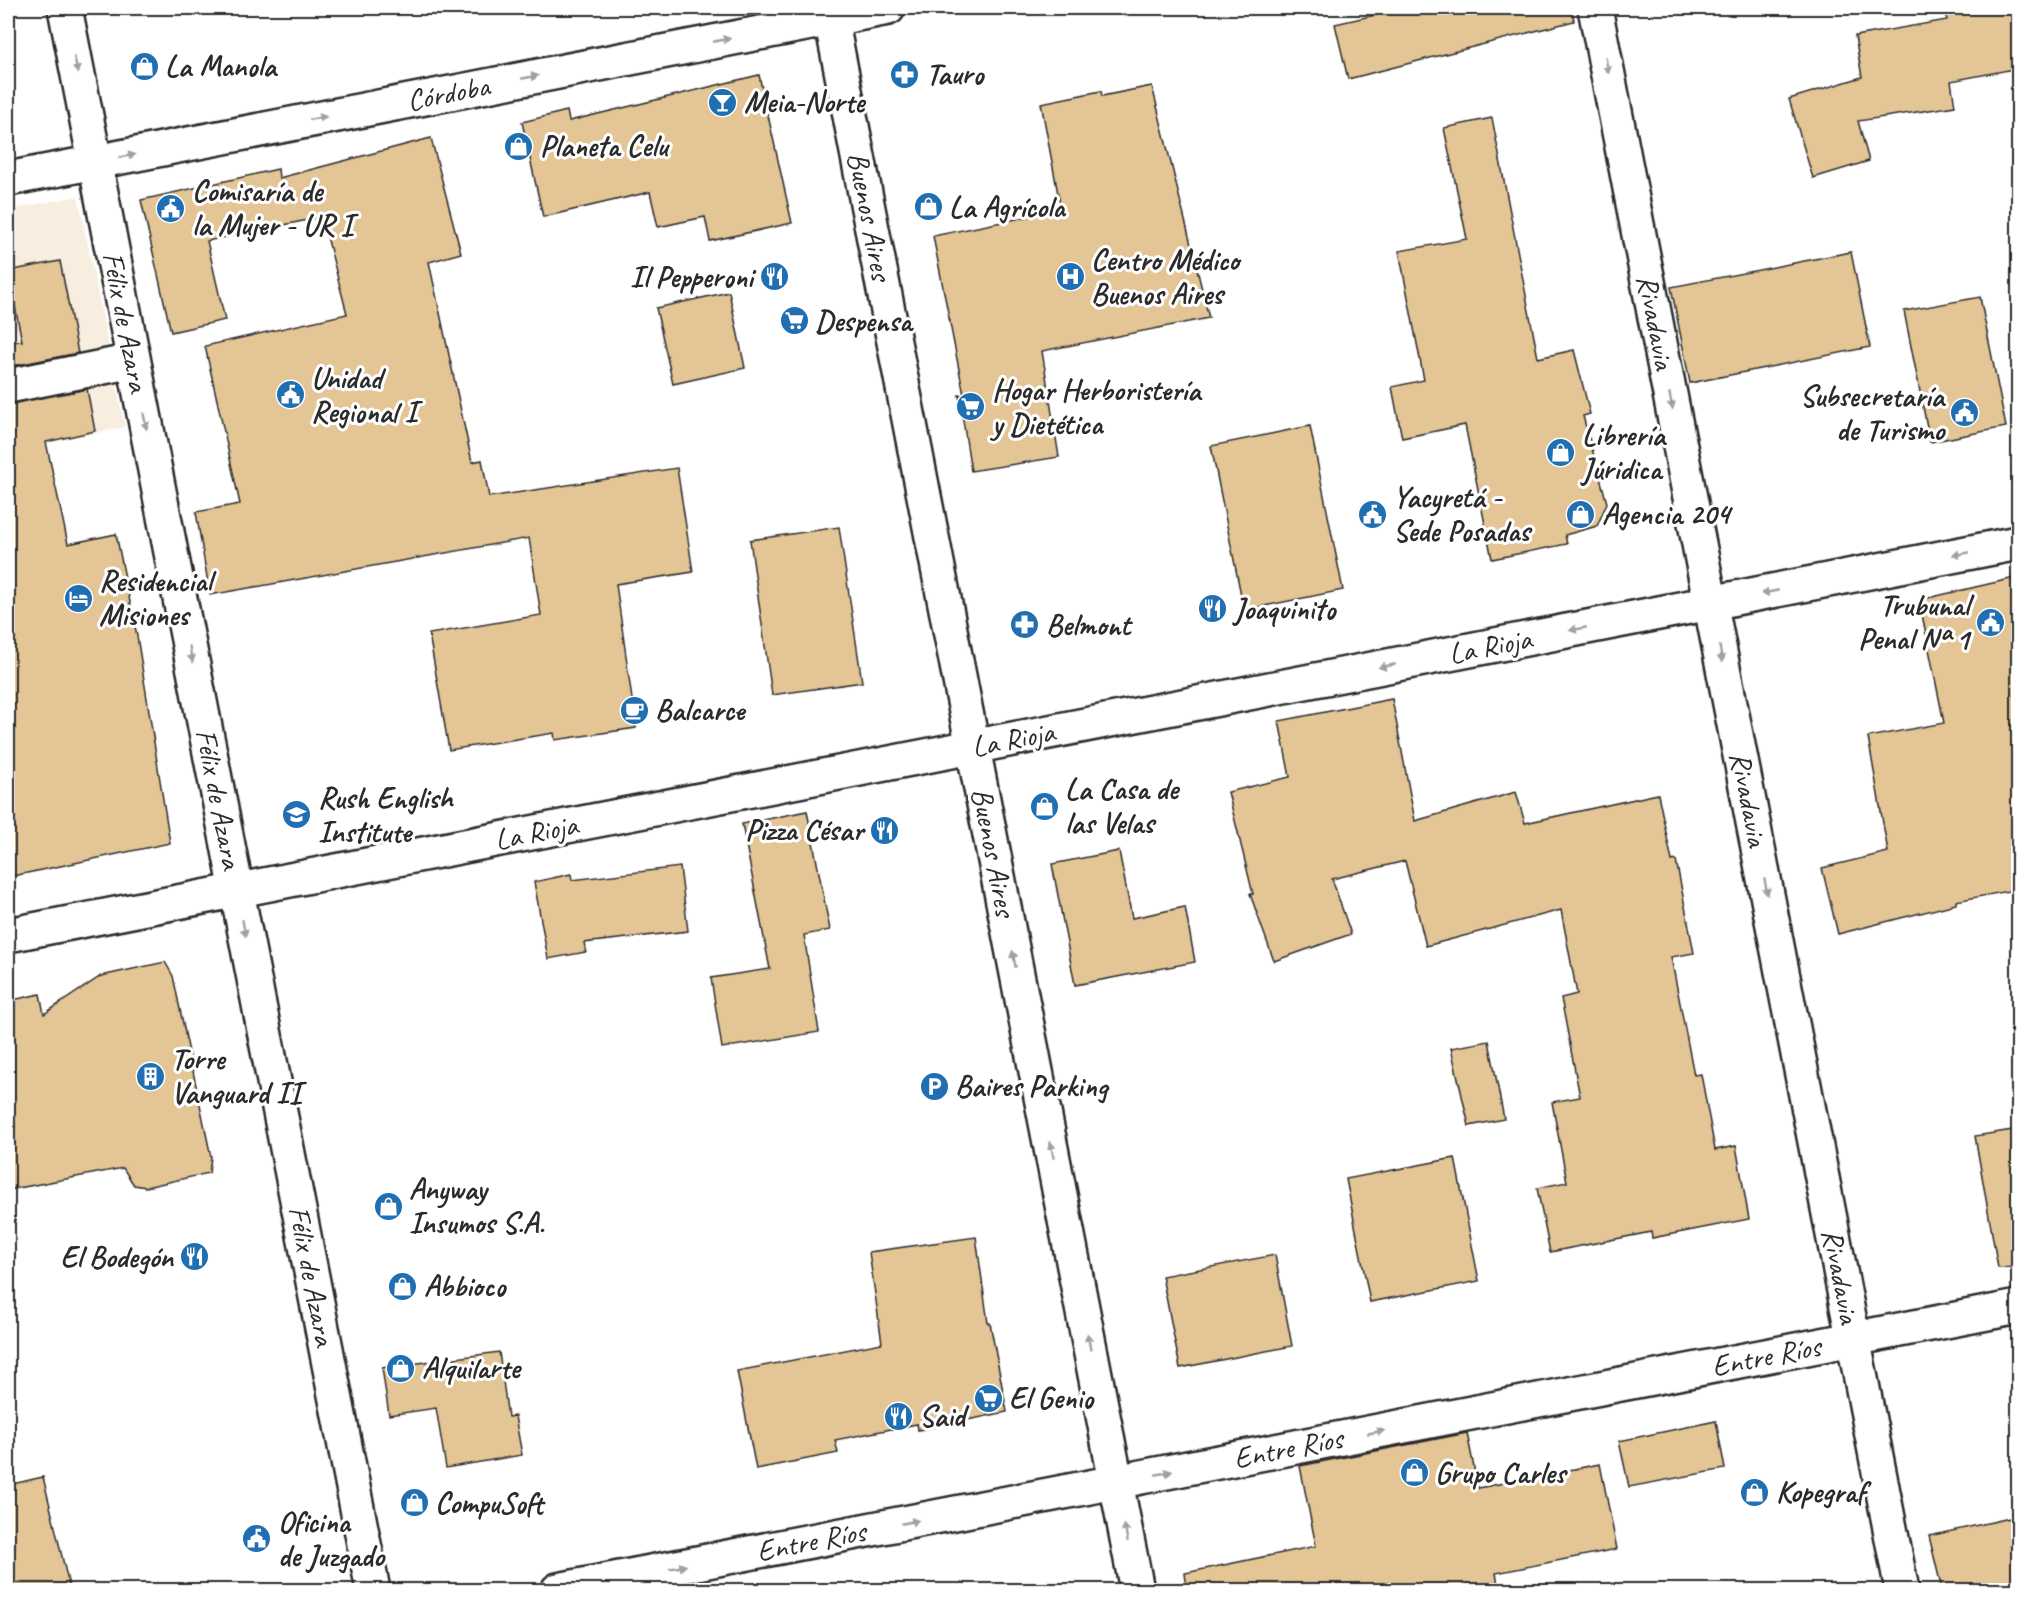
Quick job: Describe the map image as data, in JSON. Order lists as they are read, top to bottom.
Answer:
{
  "streets": {
    "street": [
      "Córdoba",
      "Buenos Aires",
      "Félix de Azara",
      "Rivadavia",
      "La Rioja",
      "Entre Ríos"
    ]
  },
  "crossings": [
    ["Córdoba", "Buenos Aires"],
    ["Córdoba", "Félix de Azara"],
    ["Buenos Aires", "La Rioja"],
    ["Buenos Aires", "Entre Ríos"],
    ["Félix de Azara", "La Rioja"],
    ["Rivadavia", "La Rioja"],
    ["Rivadavia", "Entre Ríos"]
  ],
  "one_way": [
    "Córdoba",
    "Buenos Aires",
    "Félix de Azara",
    "Rivadavia",
    "La Rioja",
    "Entre Ríos"
  ],
  "places": {
    "shop": [
      "La Manola",
      "Planeta Celu",
      "La Agrícola",
      "Librería Júridica",
      "Agencia 204",
      "La Casa de las Velas",
      "Anyway Insumos S.A.",
      "Abbioco",
      "Alquilarte",
      "Grupo Carles",
      "Kopegraf",
      "CompuSoft"
    ],
    "pharmacy": ["Tauro", "Belmont"],
    "bar": ["Meia-Norte"],
    "public building": [
      "Comisaría de la Mujer - UR I",
      "Unidad Regional I",
      "Subsecretaría de Turismo",
      "Yacyretá - Sede Posadas",
      "Trubunal Penal Nª 1",
      "Oficina de Juzgado"
    ],
    "restaurant": [
      "Il Pepperoni",
      "Joaquinito",
      "Pizza César",
      "El Bodegón",
      "Said"
    ],
    "hospital": ["Centro Médico Buenos Aires"],
    "supermarket": ["Despensa", "Hogar Herboristería y Dietética", "El Genio"],
    "hotel": ["Residencial Misiones"],
    "cafe": ["Balcarce"],
    "school or university": ["Rush English Institute"],
    "building": ["Torre Vanguard II"],
    "parking": ["Baires Parking"]
  }
}
